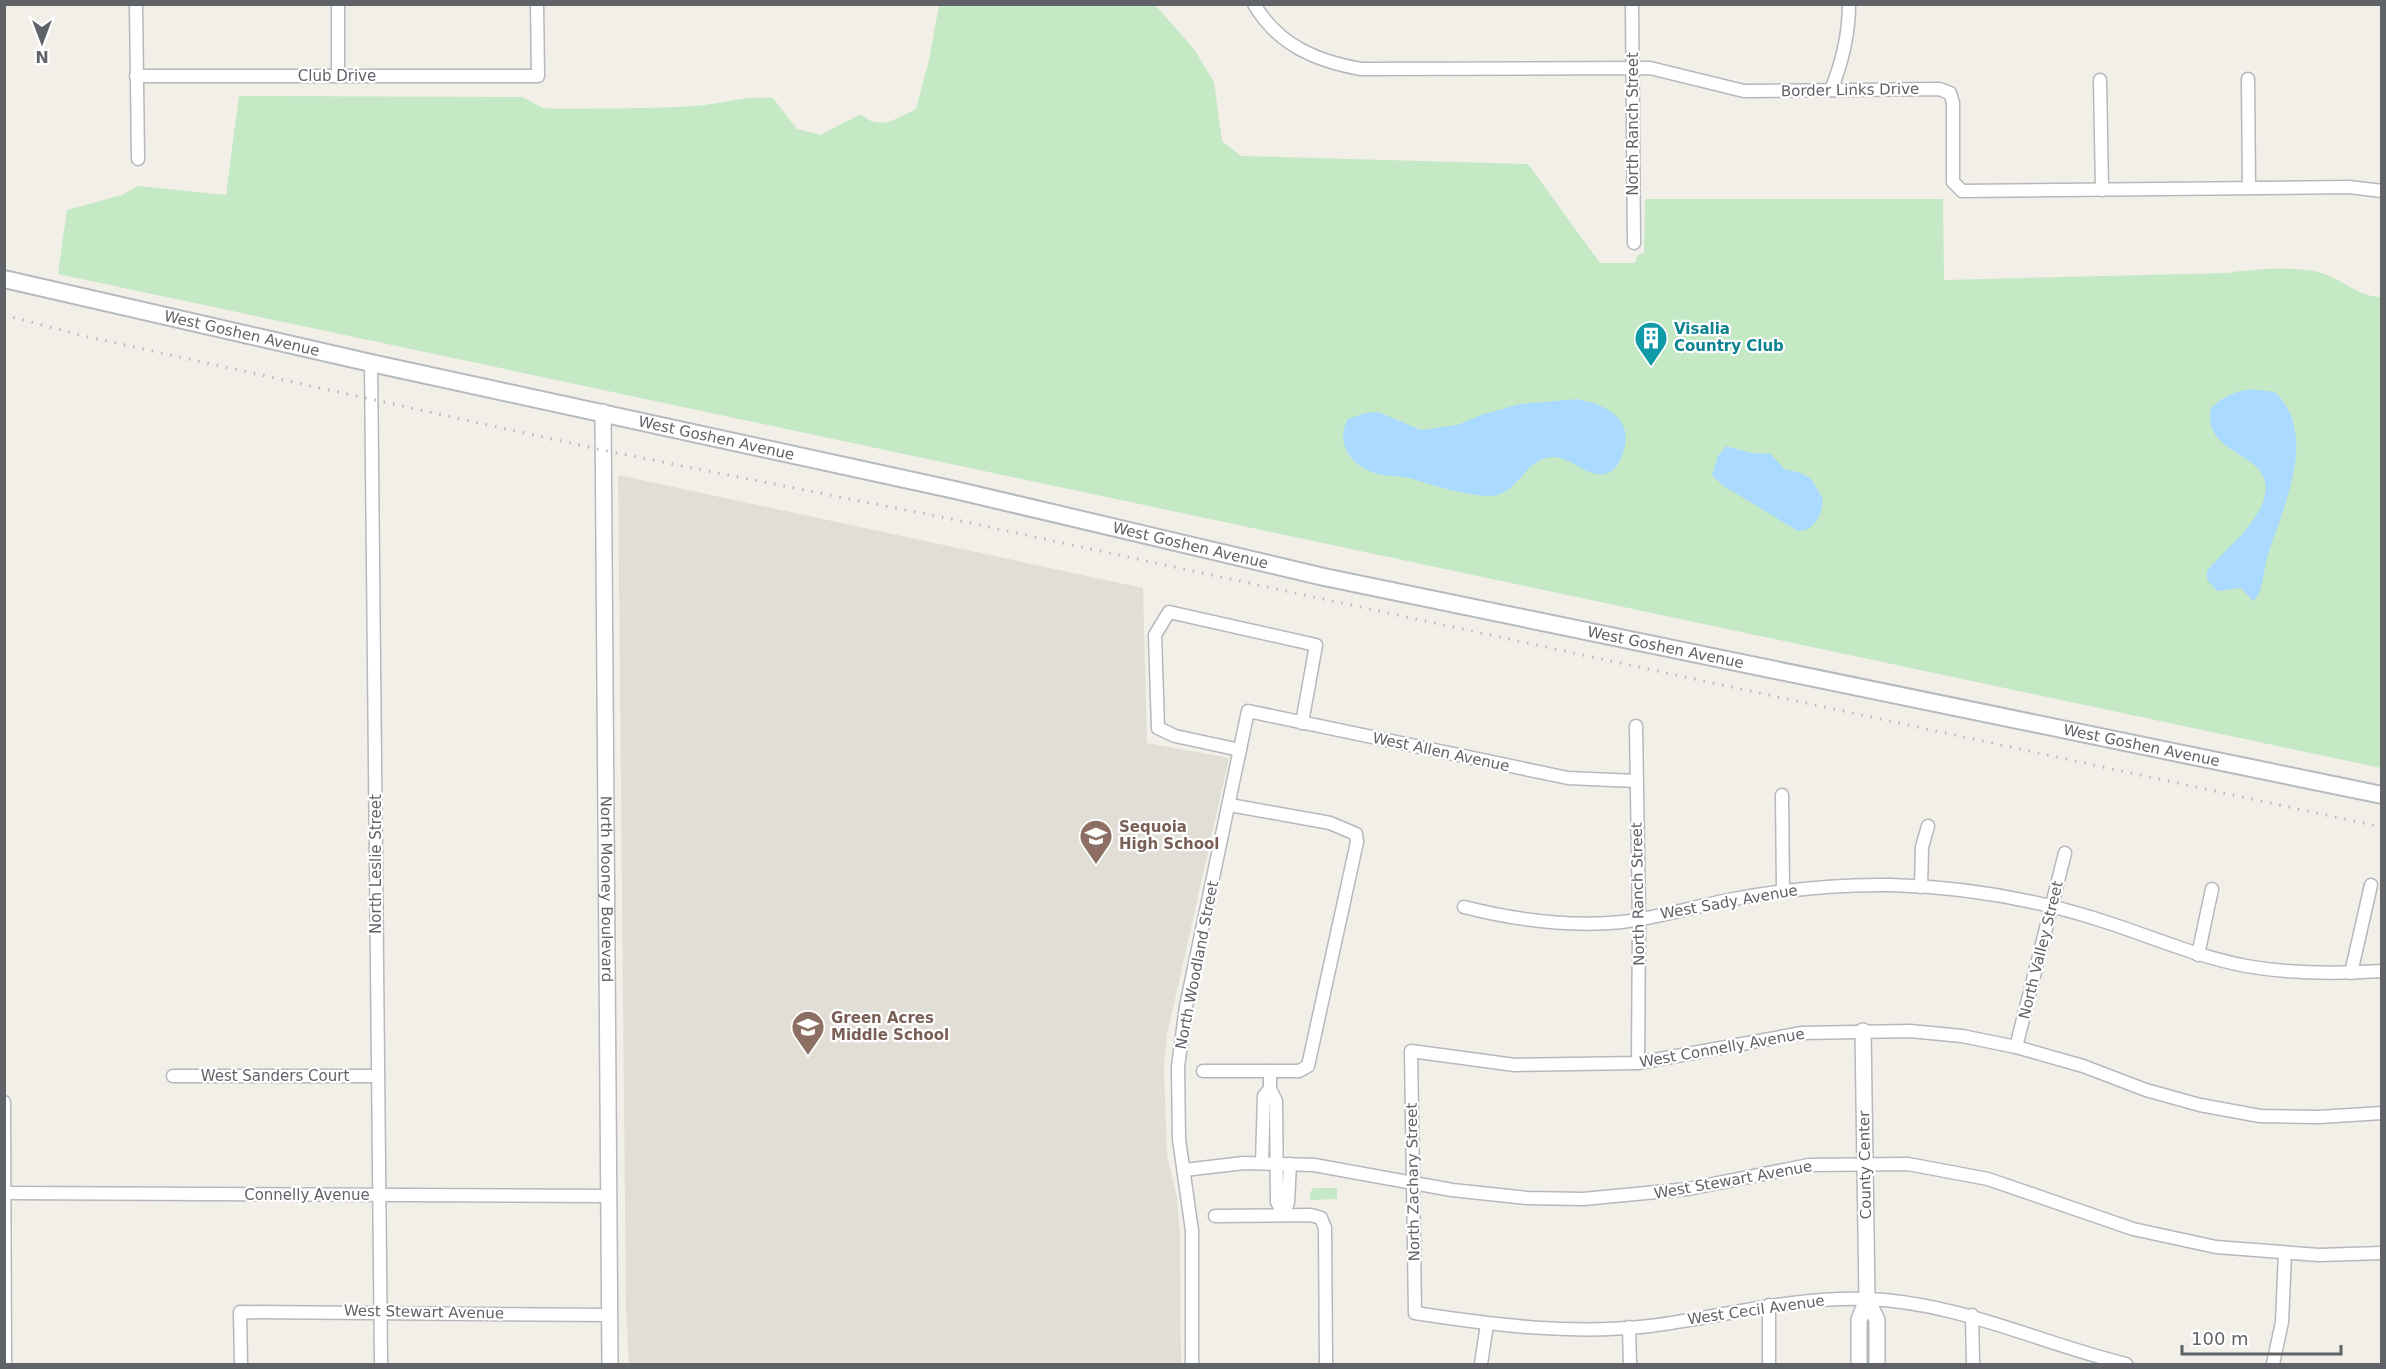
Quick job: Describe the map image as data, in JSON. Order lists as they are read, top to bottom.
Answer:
{
  "streets": {
    "main road": ["West Goshen Avenue"],
    "street": [
      "Club Drive",
      "Border Links Drive",
      "North Ranch Street",
      "West Allen Avenue",
      "North Leslie Street",
      "North Mooney Boulevard",
      "West Sady Avenue",
      "North Valley Street",
      "North Woodland Street",
      "West Connelly Avenue",
      "West Sanders Court",
      "County Center",
      "West Stewart Avenue",
      "North Zachary Street",
      "Connelly Avenue",
      "West Cecil Avenue"
    ]
  },
  "crossings": [
    ["Border Links Drive", "North Ranch Street"],
    ["North Ranch Street", "West Allen Avenue"],
    ["North Ranch Street", "West Sady Avenue"],
    ["North Ranch Street", "West Connelly Avenue"],
    ["West Goshen Avenue", "North Leslie Street"],
    ["West Goshen Avenue", "North Mooney Boulevard"],
    ["West Allen Avenue", "North Woodland Street"],
    ["North Leslie Street", "West Sanders Court"],
    ["North Leslie Street", "West Stewart Avenue"],
    ["North Leslie Street", "Connelly Avenue"],
    ["North Mooney Boulevard", "West Stewart Avenue"],
    ["North Mooney Boulevard", "Connelly Avenue"],
    ["West Sady Avenue", "North Valley Street"],
    ["North Valley Street", "West Connelly Avenue"],
    ["North Woodland Street", "West Stewart Avenue"],
    ["West Connelly Avenue", "County Center"],
    ["West Connelly Avenue", "North Zachary Street"],
    ["County Center", "West Stewart Avenue"],
    ["County Center", "West Cecil Avenue"],
    ["West Stewart Avenue", "North Zachary Street"],
    ["North Zachary Street", "West Cecil Avenue"]
  ],
  "places": {
    "building": ["Visalia Country Club"],
    "school or university": ["Sequoia High School", "Green Acres Middle School"]
  },
  "scale_bar": "100 m",
  "north": "bottom"
}
